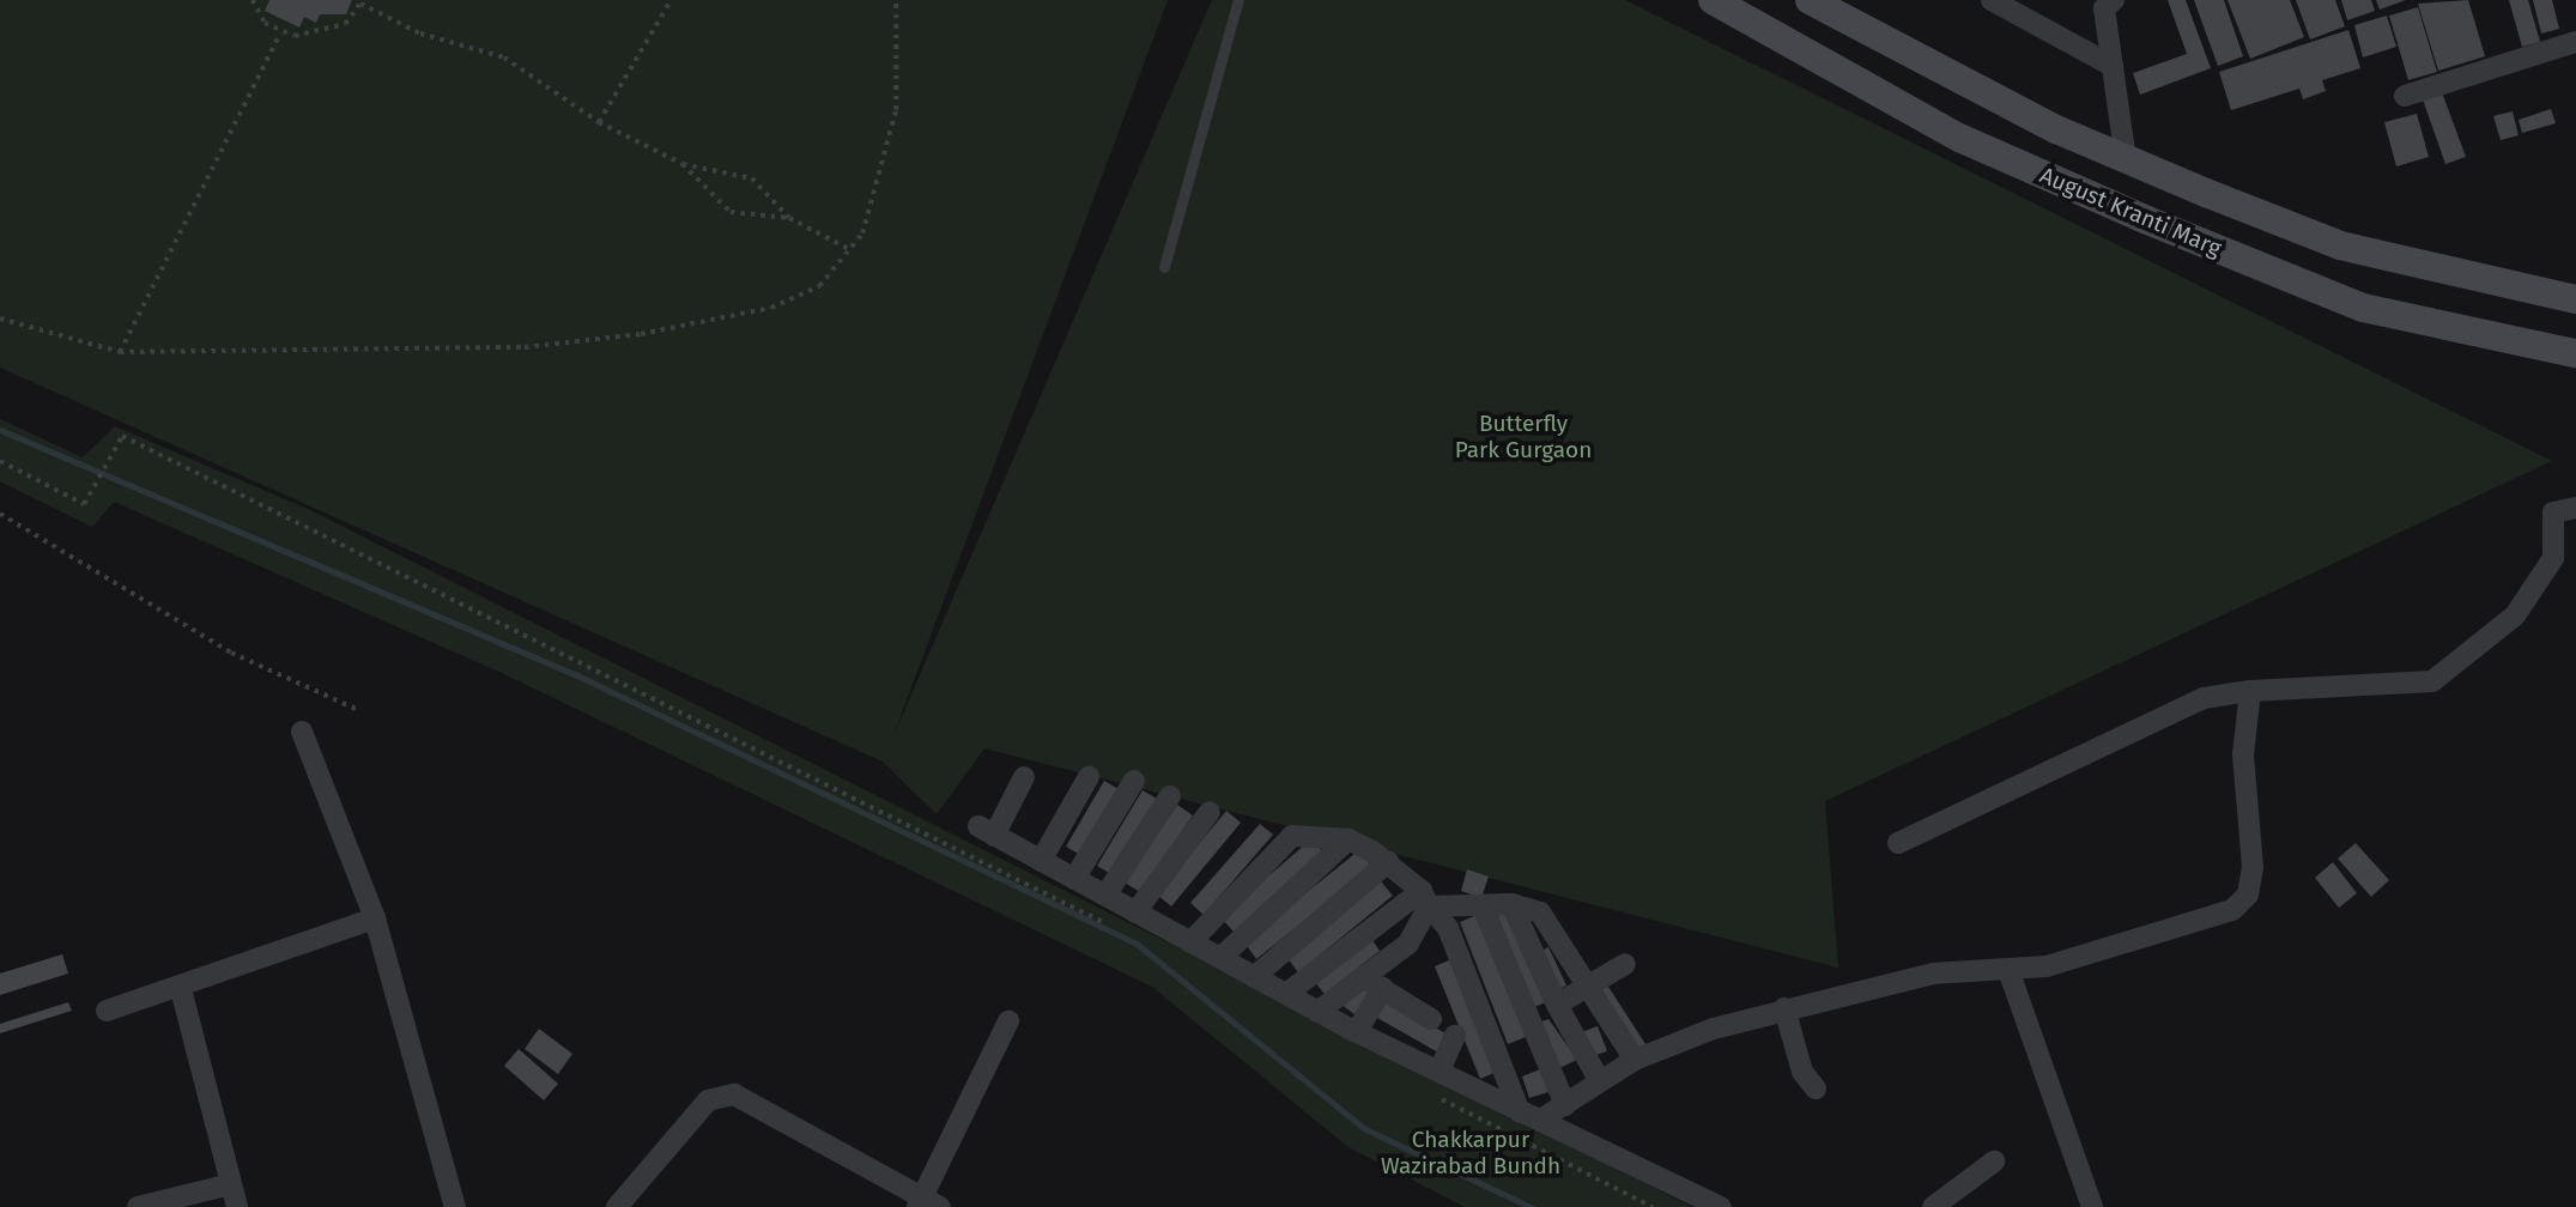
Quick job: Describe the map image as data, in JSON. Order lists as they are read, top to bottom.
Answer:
{
  "streets": {
    "main road": ["August Kranti Marg"]
  },
  "parks": ["Butterfly Park Gurgaon", "Chakkarpur Wazirabad Bundh"]
}
